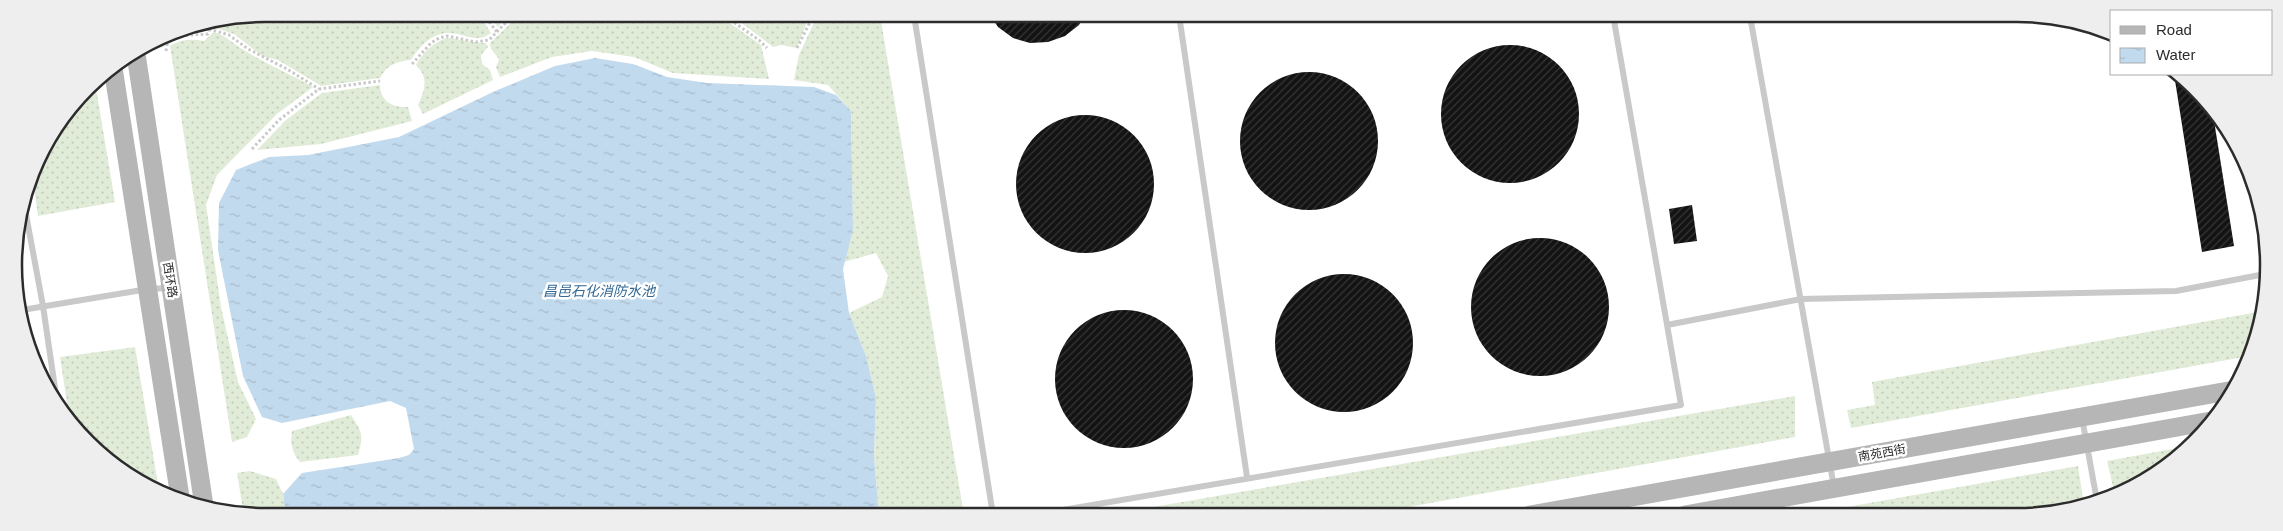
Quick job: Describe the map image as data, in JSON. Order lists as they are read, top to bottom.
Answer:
{
  "streets": {
    "main road": ["西环路", "南苑西街"]
  },
  "water": ["昌邑石化消防水池"],
  "legend": ["Road", "Water"]
}
